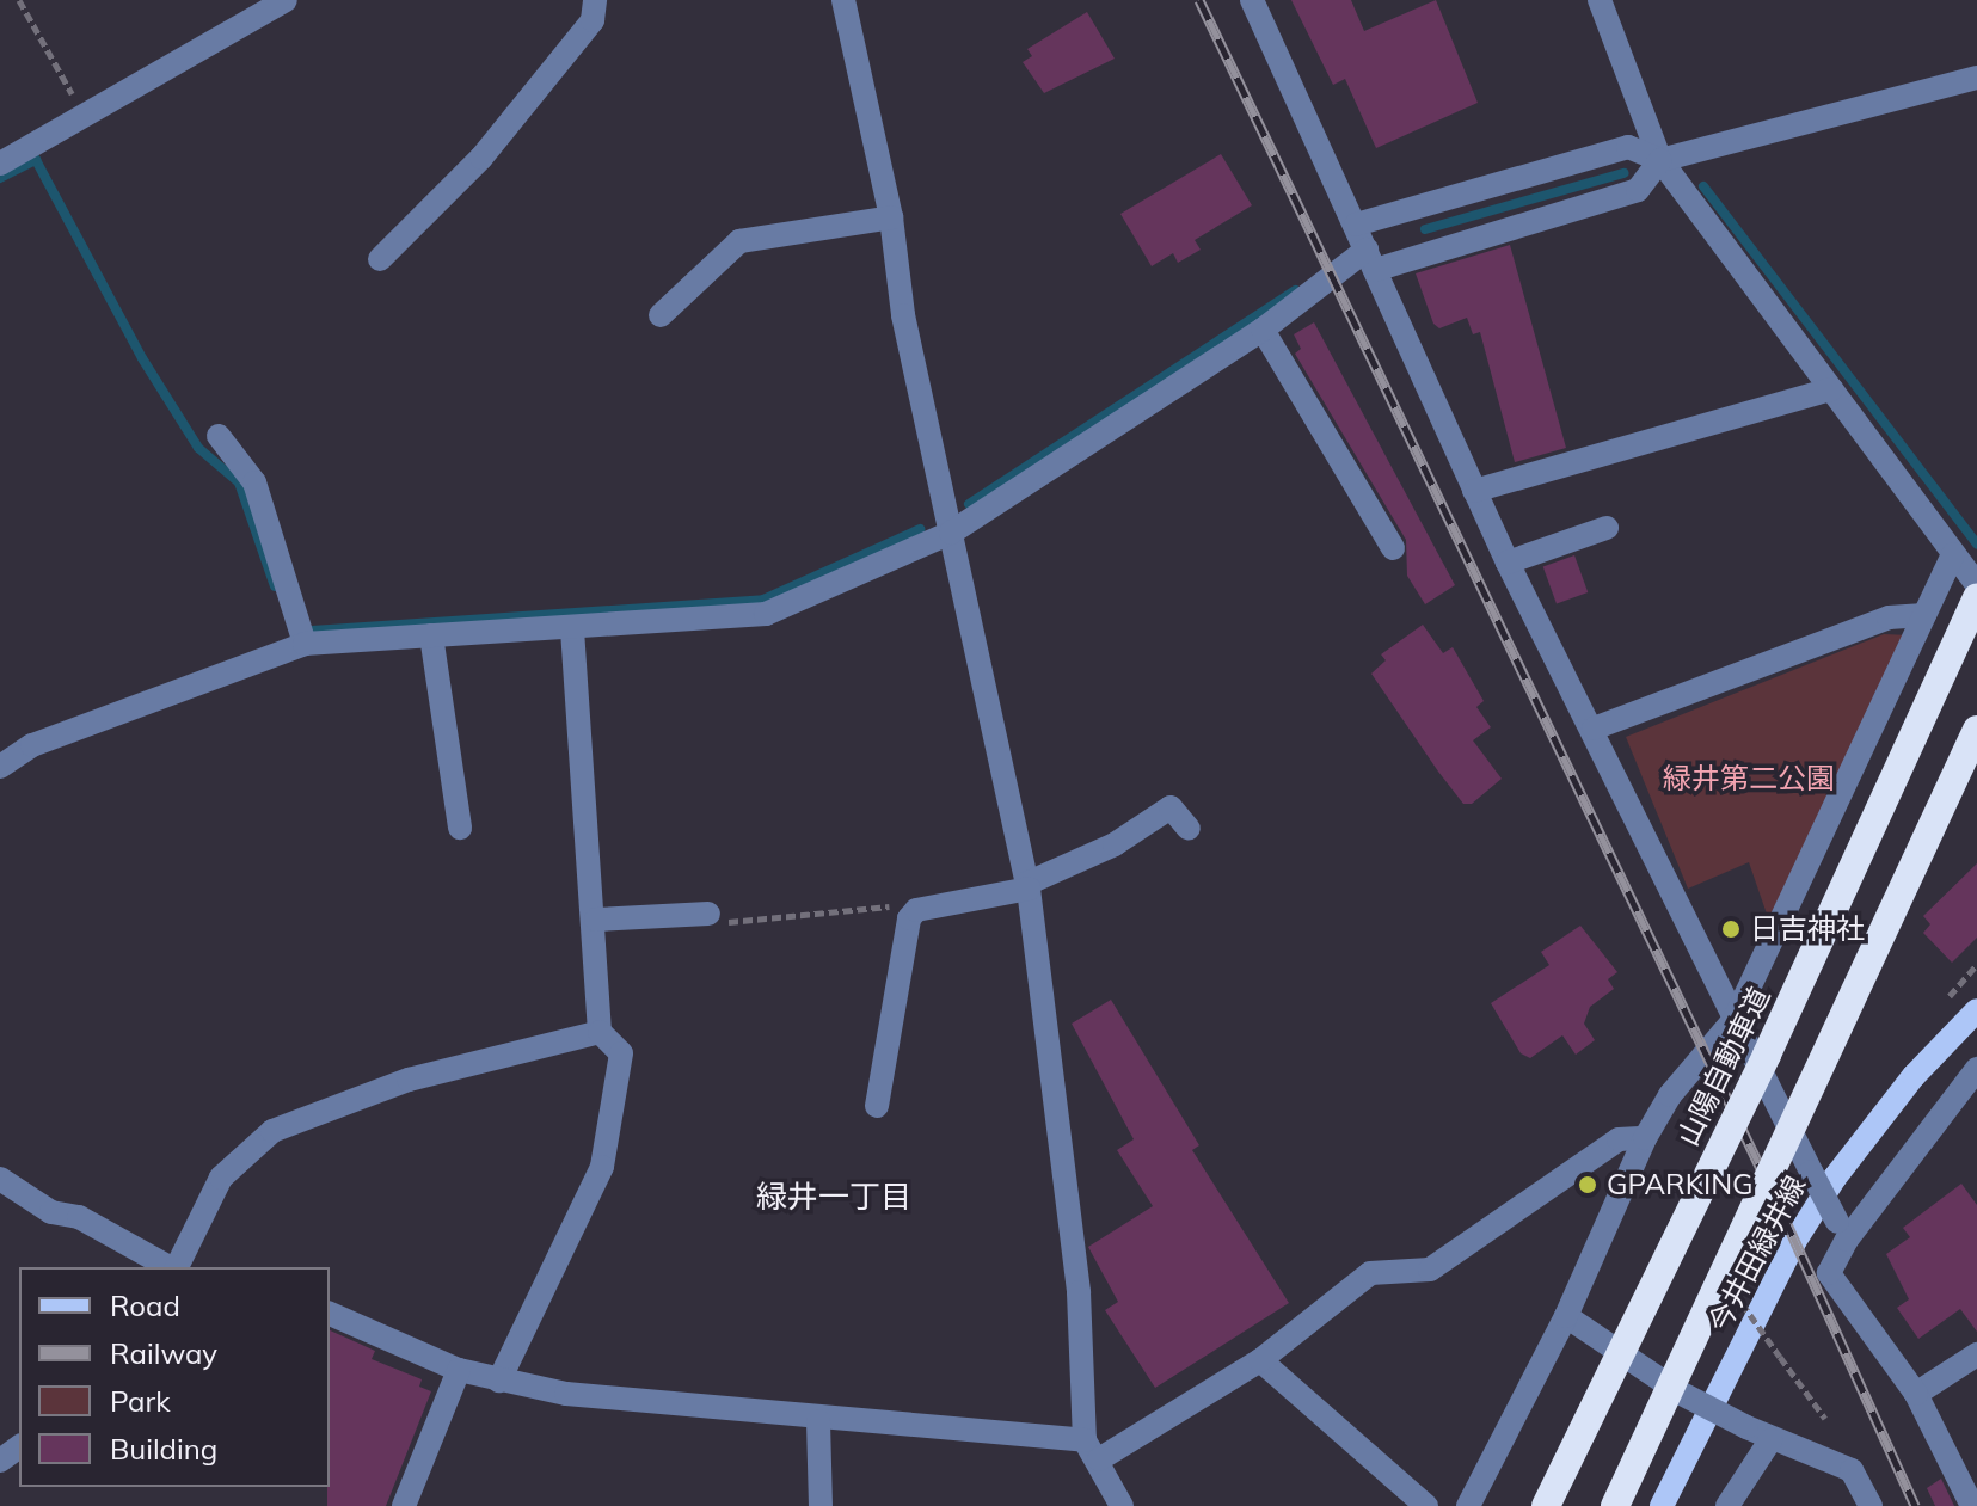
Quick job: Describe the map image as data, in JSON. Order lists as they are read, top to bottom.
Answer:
{
  "streets": {
    "highway": ["山陽自動車道"],
    "main road": ["今井田緑井線"]
  },
  "districts": ["緑井一丁目"],
  "parks": ["緑井第二公園"],
  "places": ["日吉神社", "GPARKING"],
  "legend": [
    "Road",
    "Railway",
    "Park",
    "Building"
  ]
}
